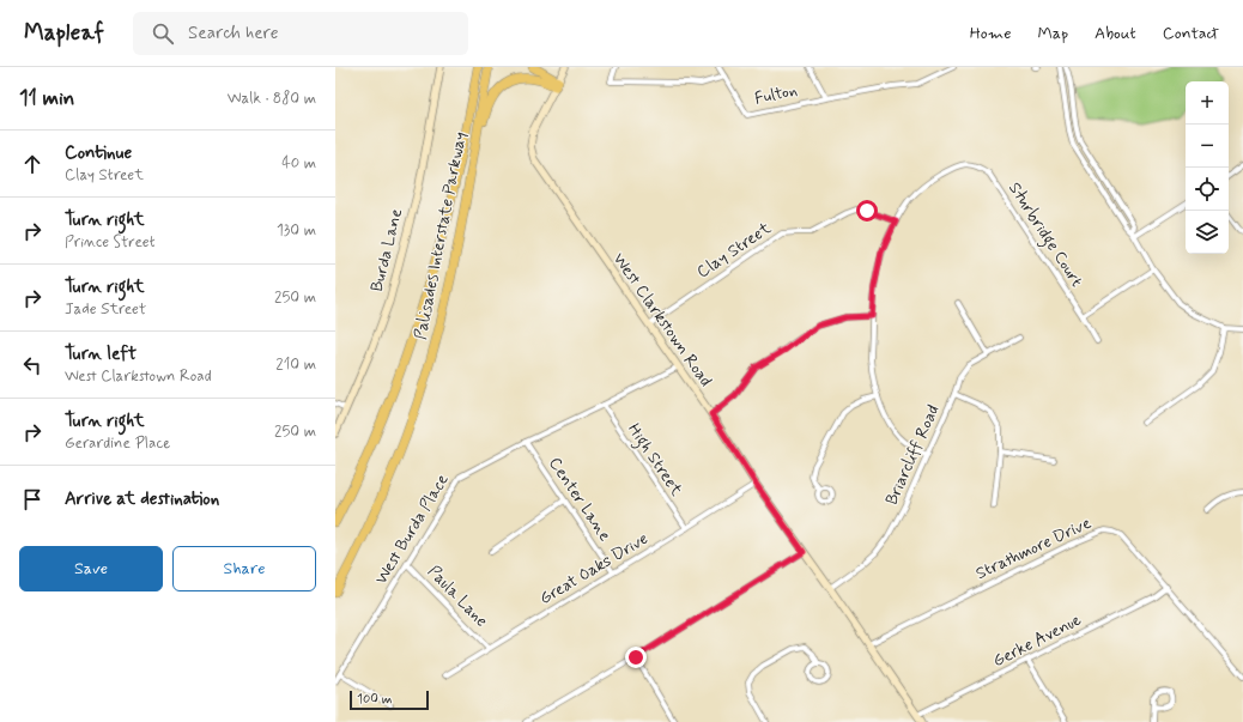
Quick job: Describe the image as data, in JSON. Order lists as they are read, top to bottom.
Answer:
{
  "streets": {
    "highway": ["Palisades Interstate Parkway"],
    "street": [
      "Fulton",
      "Sturbridge Court",
      "Burda Lane",
      "Clay Street",
      "West Clarkstown Road",
      "Briarcliff Road",
      "High Street",
      "Center Lane",
      "West Burda Place",
      "Strathmore Drive",
      "Great Oaks Drive",
      "Paula Lane",
      "Gerke Avenue"
    ]
  },
  "crossings": [
    ["Sturbridge Court", "Clay Street"],
    ["Clay Street", "West Clarkstown Road"],
    ["West Clarkstown Road", "Briarcliff Road"],
    ["West Clarkstown Road", "West Burda Place"],
    ["West Clarkstown Road", "Strathmore Drive"],
    ["West Clarkstown Road", "Great Oaks Drive"],
    ["West Clarkstown Road", "Gerke Avenue"],
    ["High Street", "West Burda Place"],
    ["High Street", "Great Oaks Drive"],
    ["Center Lane", "West Burda Place"],
    ["Center Lane", "Great Oaks Drive"],
    ["West Burda Place", "Paula Lane"],
    ["Strathmore Drive", "Gerke Avenue"],
    ["Great Oaks Drive", "Paula Lane"]
  ],
  "scale_bar": "100 m",
  "page": {
    "header": "Mapleaf",
    "search": "Search here",
    "nav": [
      "Home",
      "Map",
      "About",
      "Contact"
    ],
    "heading": ["11 min", "Walk · 880 m"],
    "map_buttons": ["+", "−"],
    "list": [
      ["Continue", "Clay Street", "40 m"],
      ["Turn right", "Prince Street", "130 m"],
      ["Turn right", "Jade Street", "250 m"],
      ["Turn left", "West Clarkstown Road", "210 m"],
      ["Turn right", "Gerardine Place", "250 m"],
      "Arrive at destination"
    ],
    "buttons": ["Save", "Share"],
    "scale": "100 m"
  }
}
